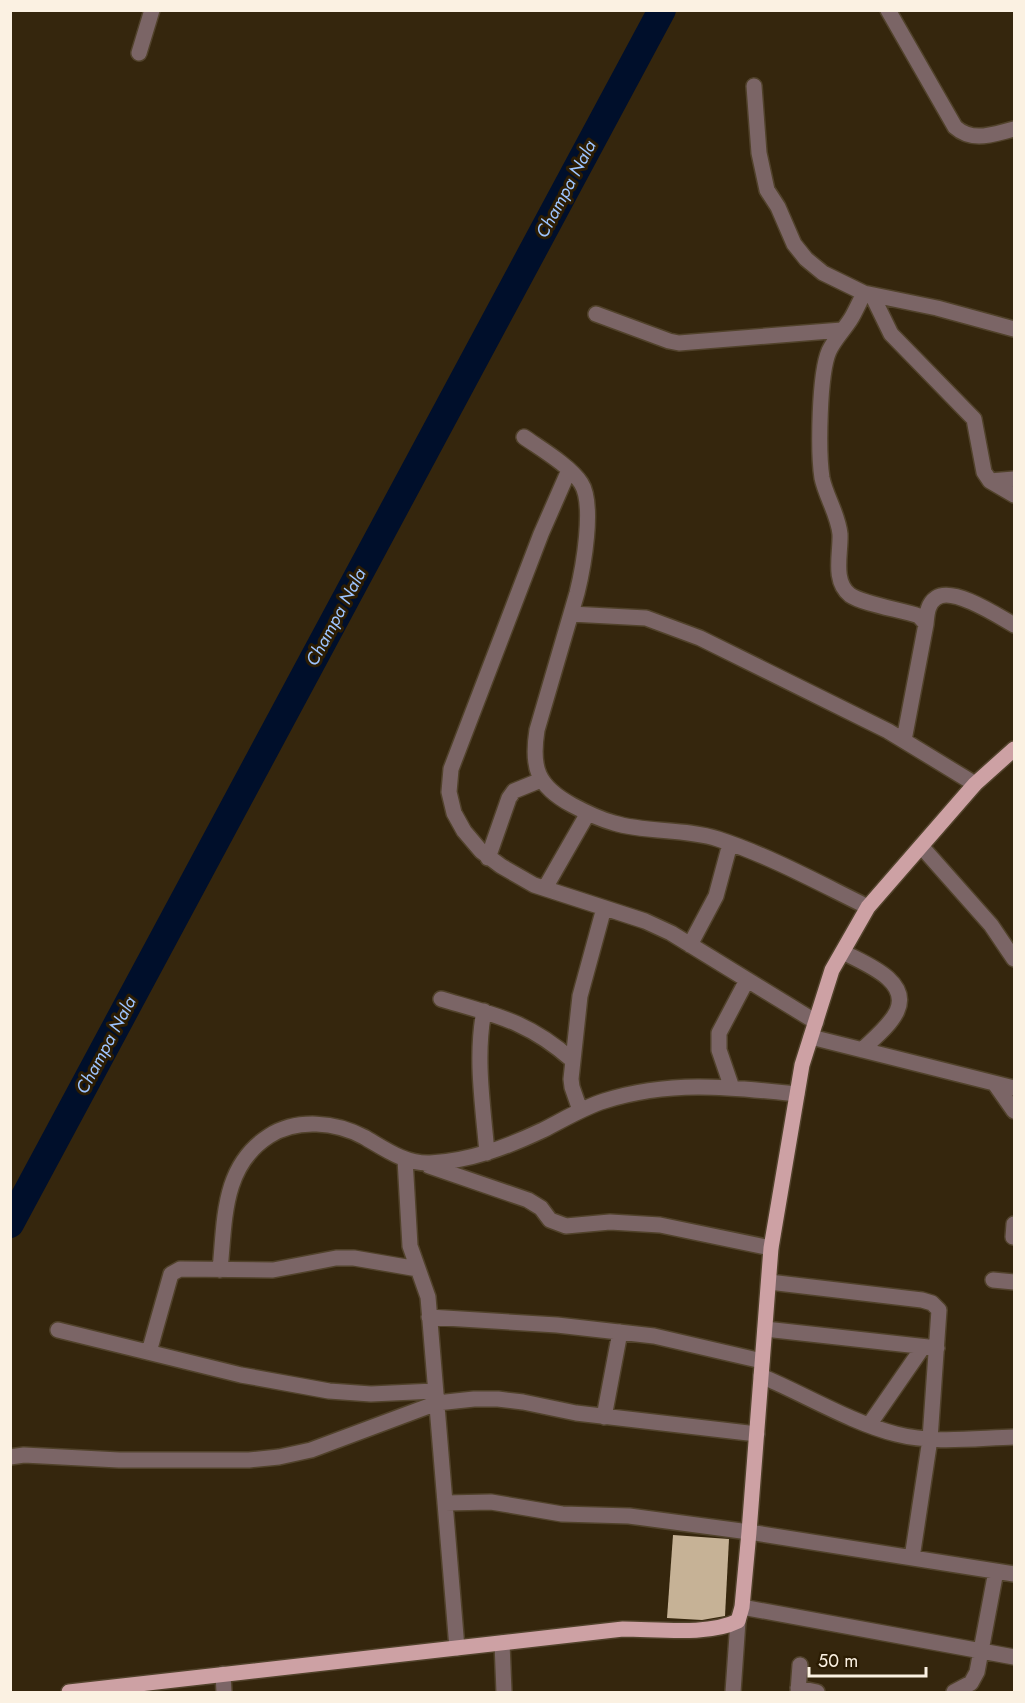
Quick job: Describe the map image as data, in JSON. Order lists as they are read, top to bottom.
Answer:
{
  "water": ["Champa Nala"],
  "scale_bar": "50 m"
}
